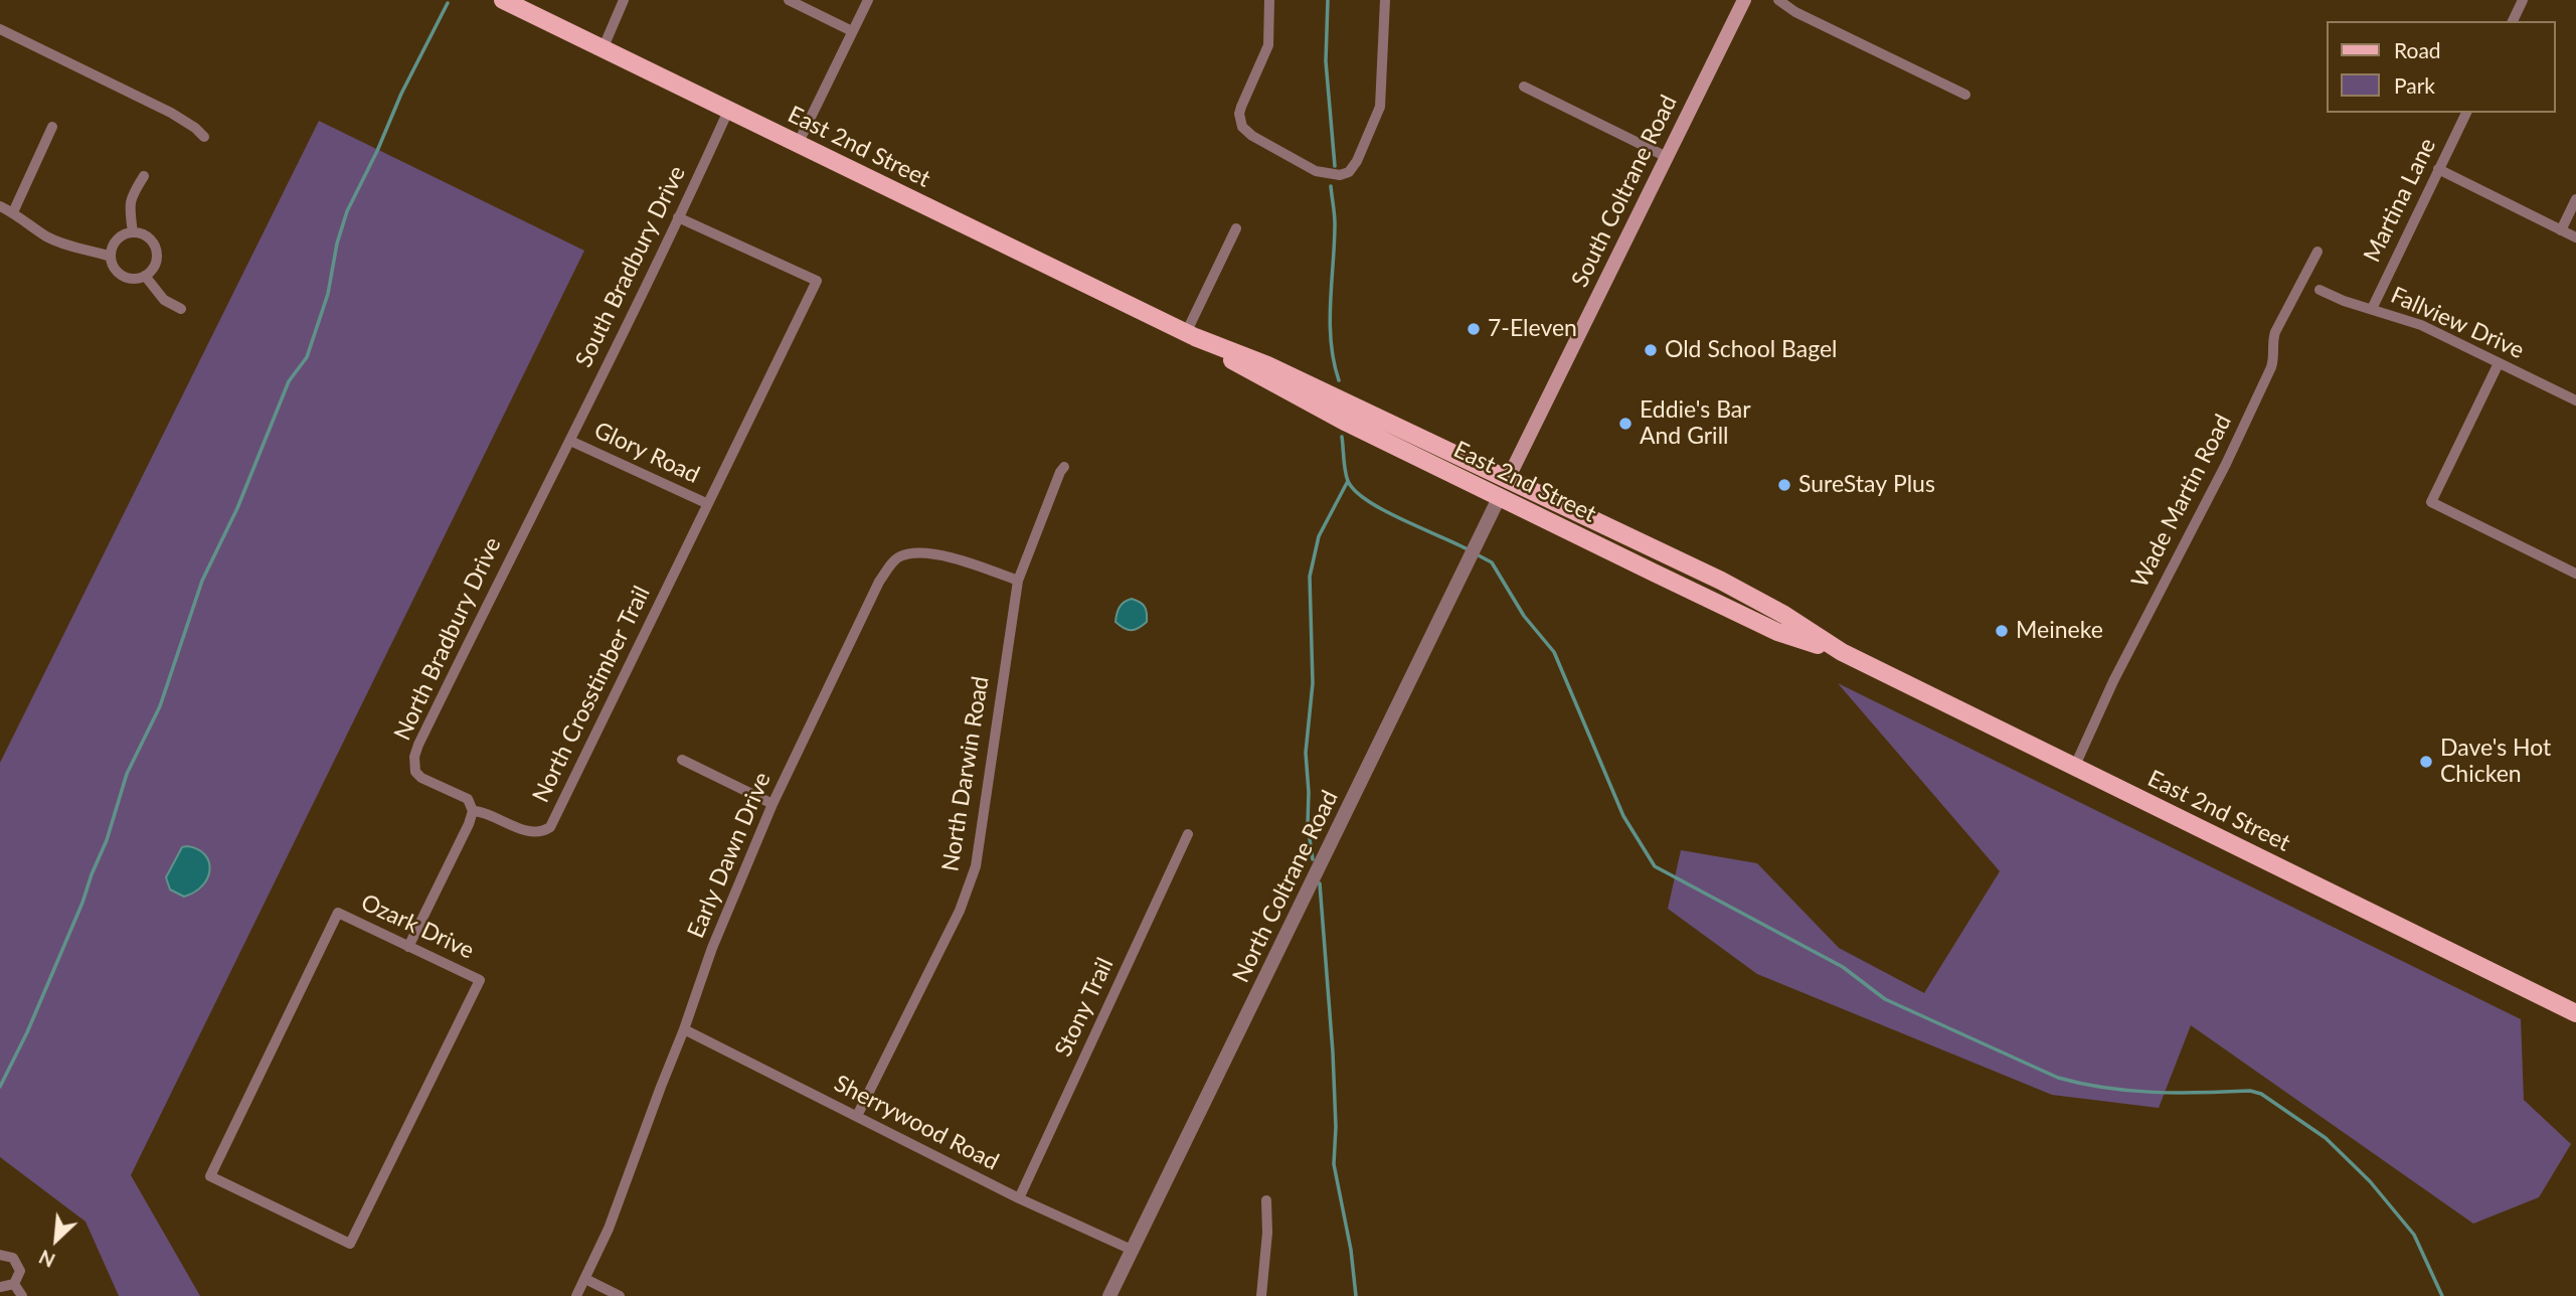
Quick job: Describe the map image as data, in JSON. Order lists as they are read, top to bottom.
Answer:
{
  "streets": {
    "main road": ["East 2nd Street", "South Coltrane Road"],
    "street": [
      "Martina Lane",
      "South Bradbury Drive",
      "Fallview Drive",
      "Glory Road",
      "Wade Martin Road",
      "North Bradbury Drive",
      "North Crosstimber Trail",
      "North Darwin Road",
      "Early Dawn Drive",
      "North Coltrane Road",
      "Ozark Drive",
      "Stony Trail",
      "Sherrywood Road"
    ]
  },
  "crossings": [
    ["East 2nd Street", "South Coltrane Road"],
    ["East 2nd Street", "South Bradbury Drive"],
    ["East 2nd Street", "Wade Martin Road"],
    ["East 2nd Street", "North Coltrane Road"],
    ["Martina Lane", "Fallview Drive"],
    ["South Bradbury Drive", "Glory Road"],
    ["South Bradbury Drive", "North Bradbury Drive"],
    ["South Bradbury Drive", "North Crosstimber Trail"],
    ["Glory Road", "North Bradbury Drive"],
    ["Glory Road", "North Crosstimber Trail"],
    ["North Bradbury Drive", "North Crosstimber Trail"],
    ["North Darwin Road", "Early Dawn Drive"],
    ["North Darwin Road", "Sherrywood Road"],
    ["Early Dawn Drive", "Sherrywood Road"],
    ["North Coltrane Road", "Sherrywood Road"],
    ["Stony Trail", "Sherrywood Road"]
  ],
  "places": [
    "7-Eleven",
    "Old School Bagel",
    "Eddie's Bar And Grill",
    "SureStay Plus",
    "Meineke",
    "Dave's Hot Chicken"
  ],
  "legend": ["Road", "Park"],
  "north": "bottom left"
}
